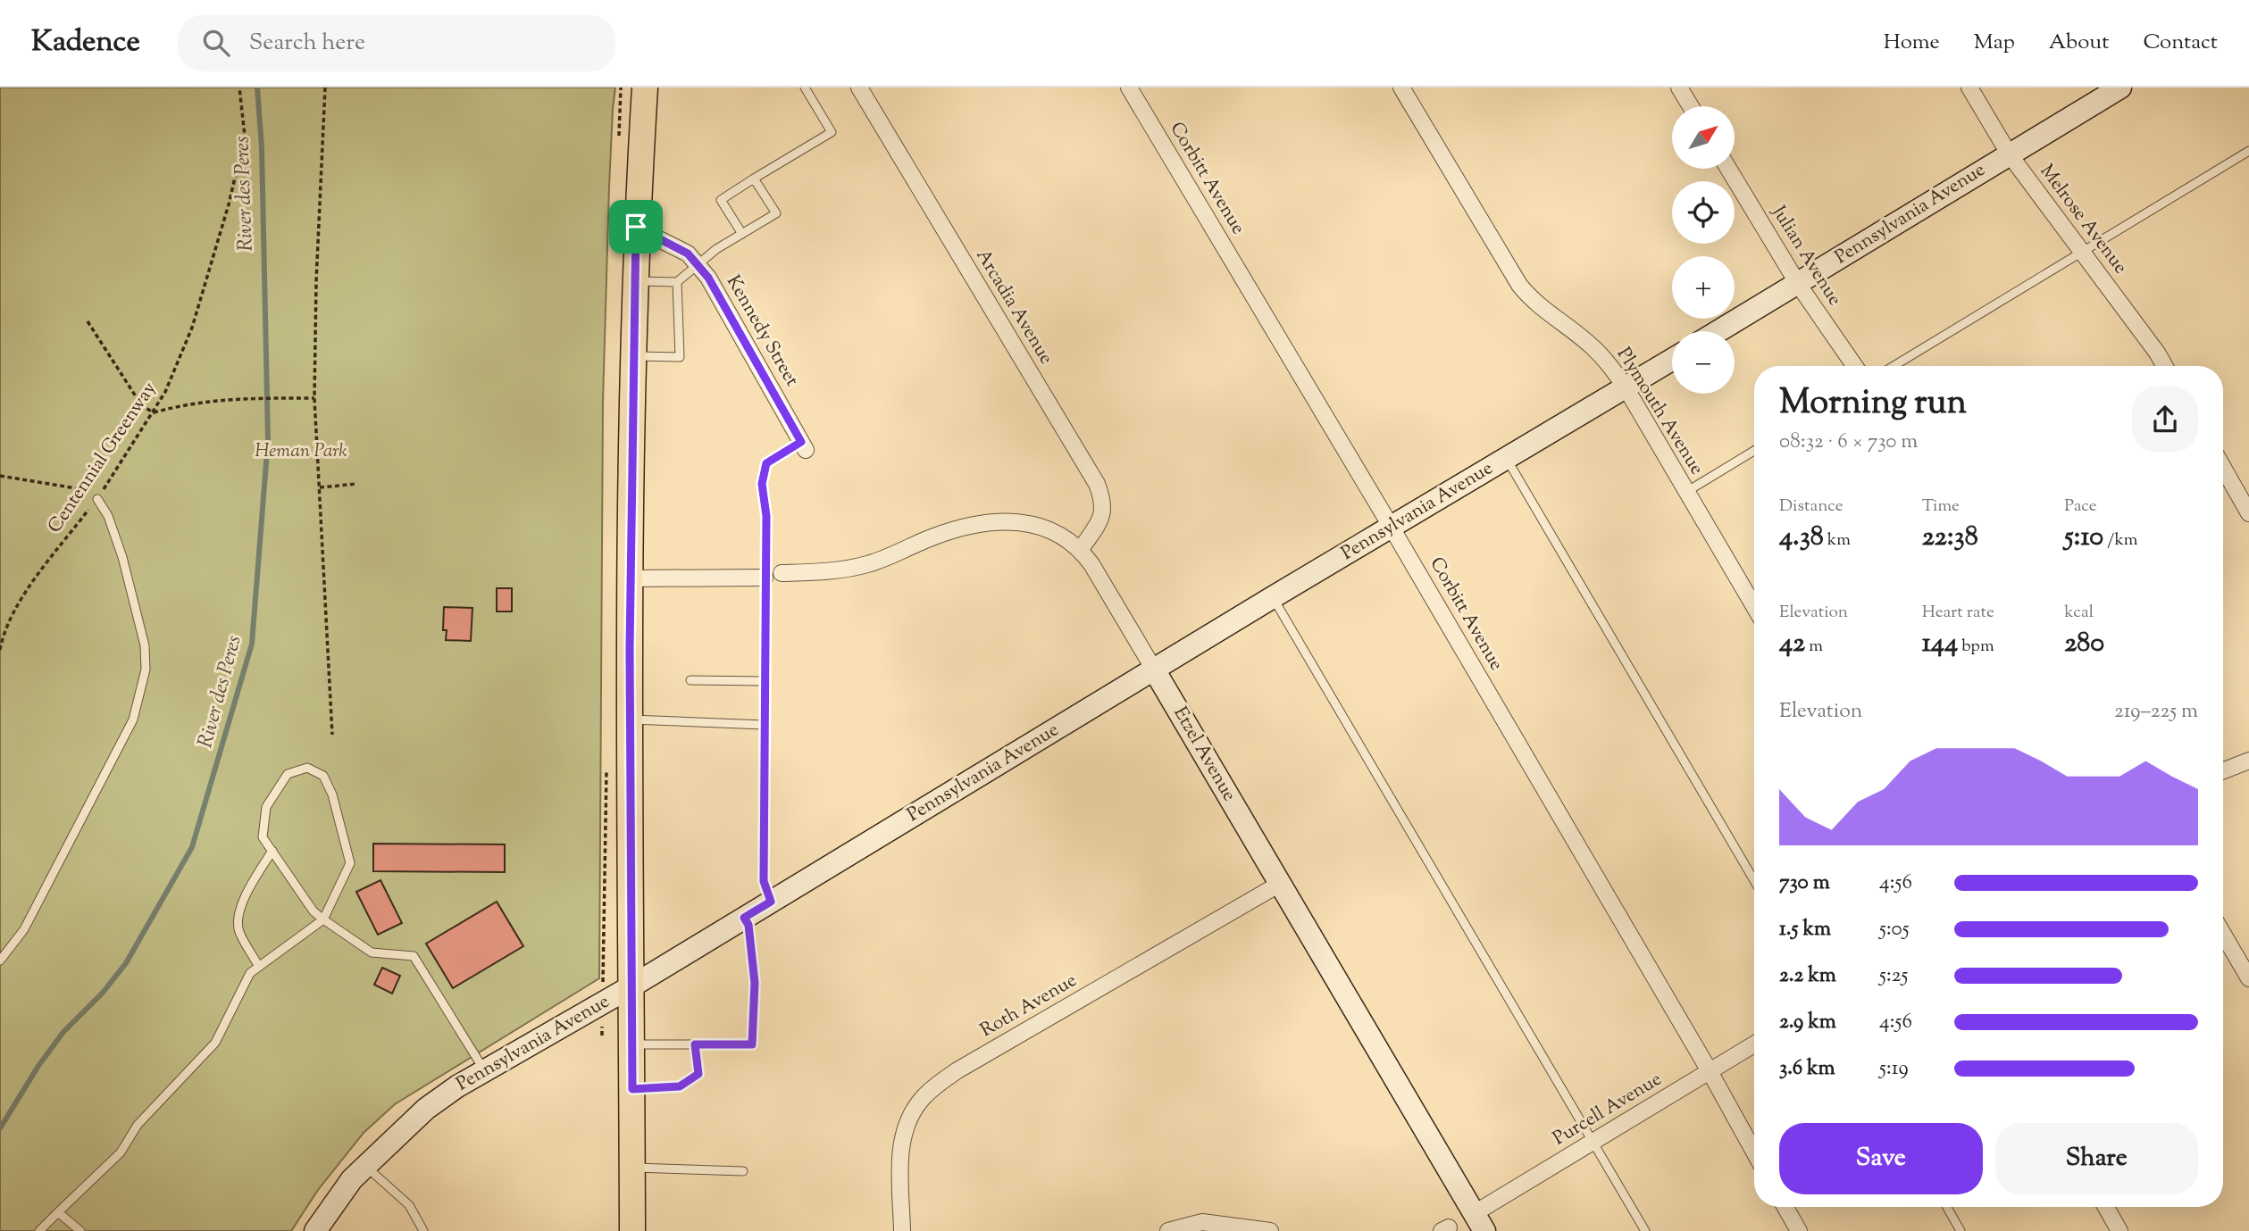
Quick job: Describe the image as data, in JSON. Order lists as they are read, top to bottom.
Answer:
{
  "streets": {
    "street": [
      "Corbitt Avenue",
      "Pennsylvania Avenue",
      "Melrose Avenue",
      "Julian Avenue",
      "Arcadia Avenue",
      "Kennedy Street",
      "Plymouth Avenue",
      "Etzel Avenue",
      "Roth Avenue",
      "Purcell Avenue"
    ],
    "path": ["Centennial Greenway"]
  },
  "crossings": [
    ["Corbitt Avenue", "Pennsylvania Avenue"],
    ["Corbitt Avenue", "Purcell Avenue"],
    ["Pennsylvania Avenue", "Melrose Avenue"],
    ["Pennsylvania Avenue", "Julian Avenue"],
    ["Pennsylvania Avenue", "Plymouth Avenue"],
    ["Pennsylvania Avenue", "Etzel Avenue"],
    ["Arcadia Avenue", "Etzel Avenue"],
    ["Etzel Avenue", "Roth Avenue"],
    ["Etzel Avenue", "Purcell Avenue"]
  ],
  "water": ["River des Peres"],
  "parks": ["Heman Park"],
  "north": "top right",
  "page": {
    "header": "Kadence",
    "search": "Search here",
    "nav": [
      "Home",
      "Map",
      "About",
      "Contact"
    ],
    "map_buttons": ["+", "−"],
    "heading": ["Morning run", "08:32 · 6 × 730 m"],
    "stats": [
      ["Distance", "4.38 km"],
      ["Time", "22:38"],
      ["Pace", "5:10 /km"],
      ["Elevation", "42 m"],
      ["Heart rate", "144 bpm"],
      ["kcal", "280"]
    ],
    "chart": ["Elevation", "219–225 m"],
    "list": [
      {
        "name": "730 m",
        "note": "4:56"
      },
      {
        "name": "1.5 km",
        "note": "5:05"
      },
      {
        "name": "2.2 km",
        "note": "5:25"
      },
      {
        "name": "2.9 km",
        "note": "4:56"
      },
      {
        "name": "3.6 km",
        "note": "5:19"
      }
    ],
    "buttons": ["Save", "Share"]
  }
}
